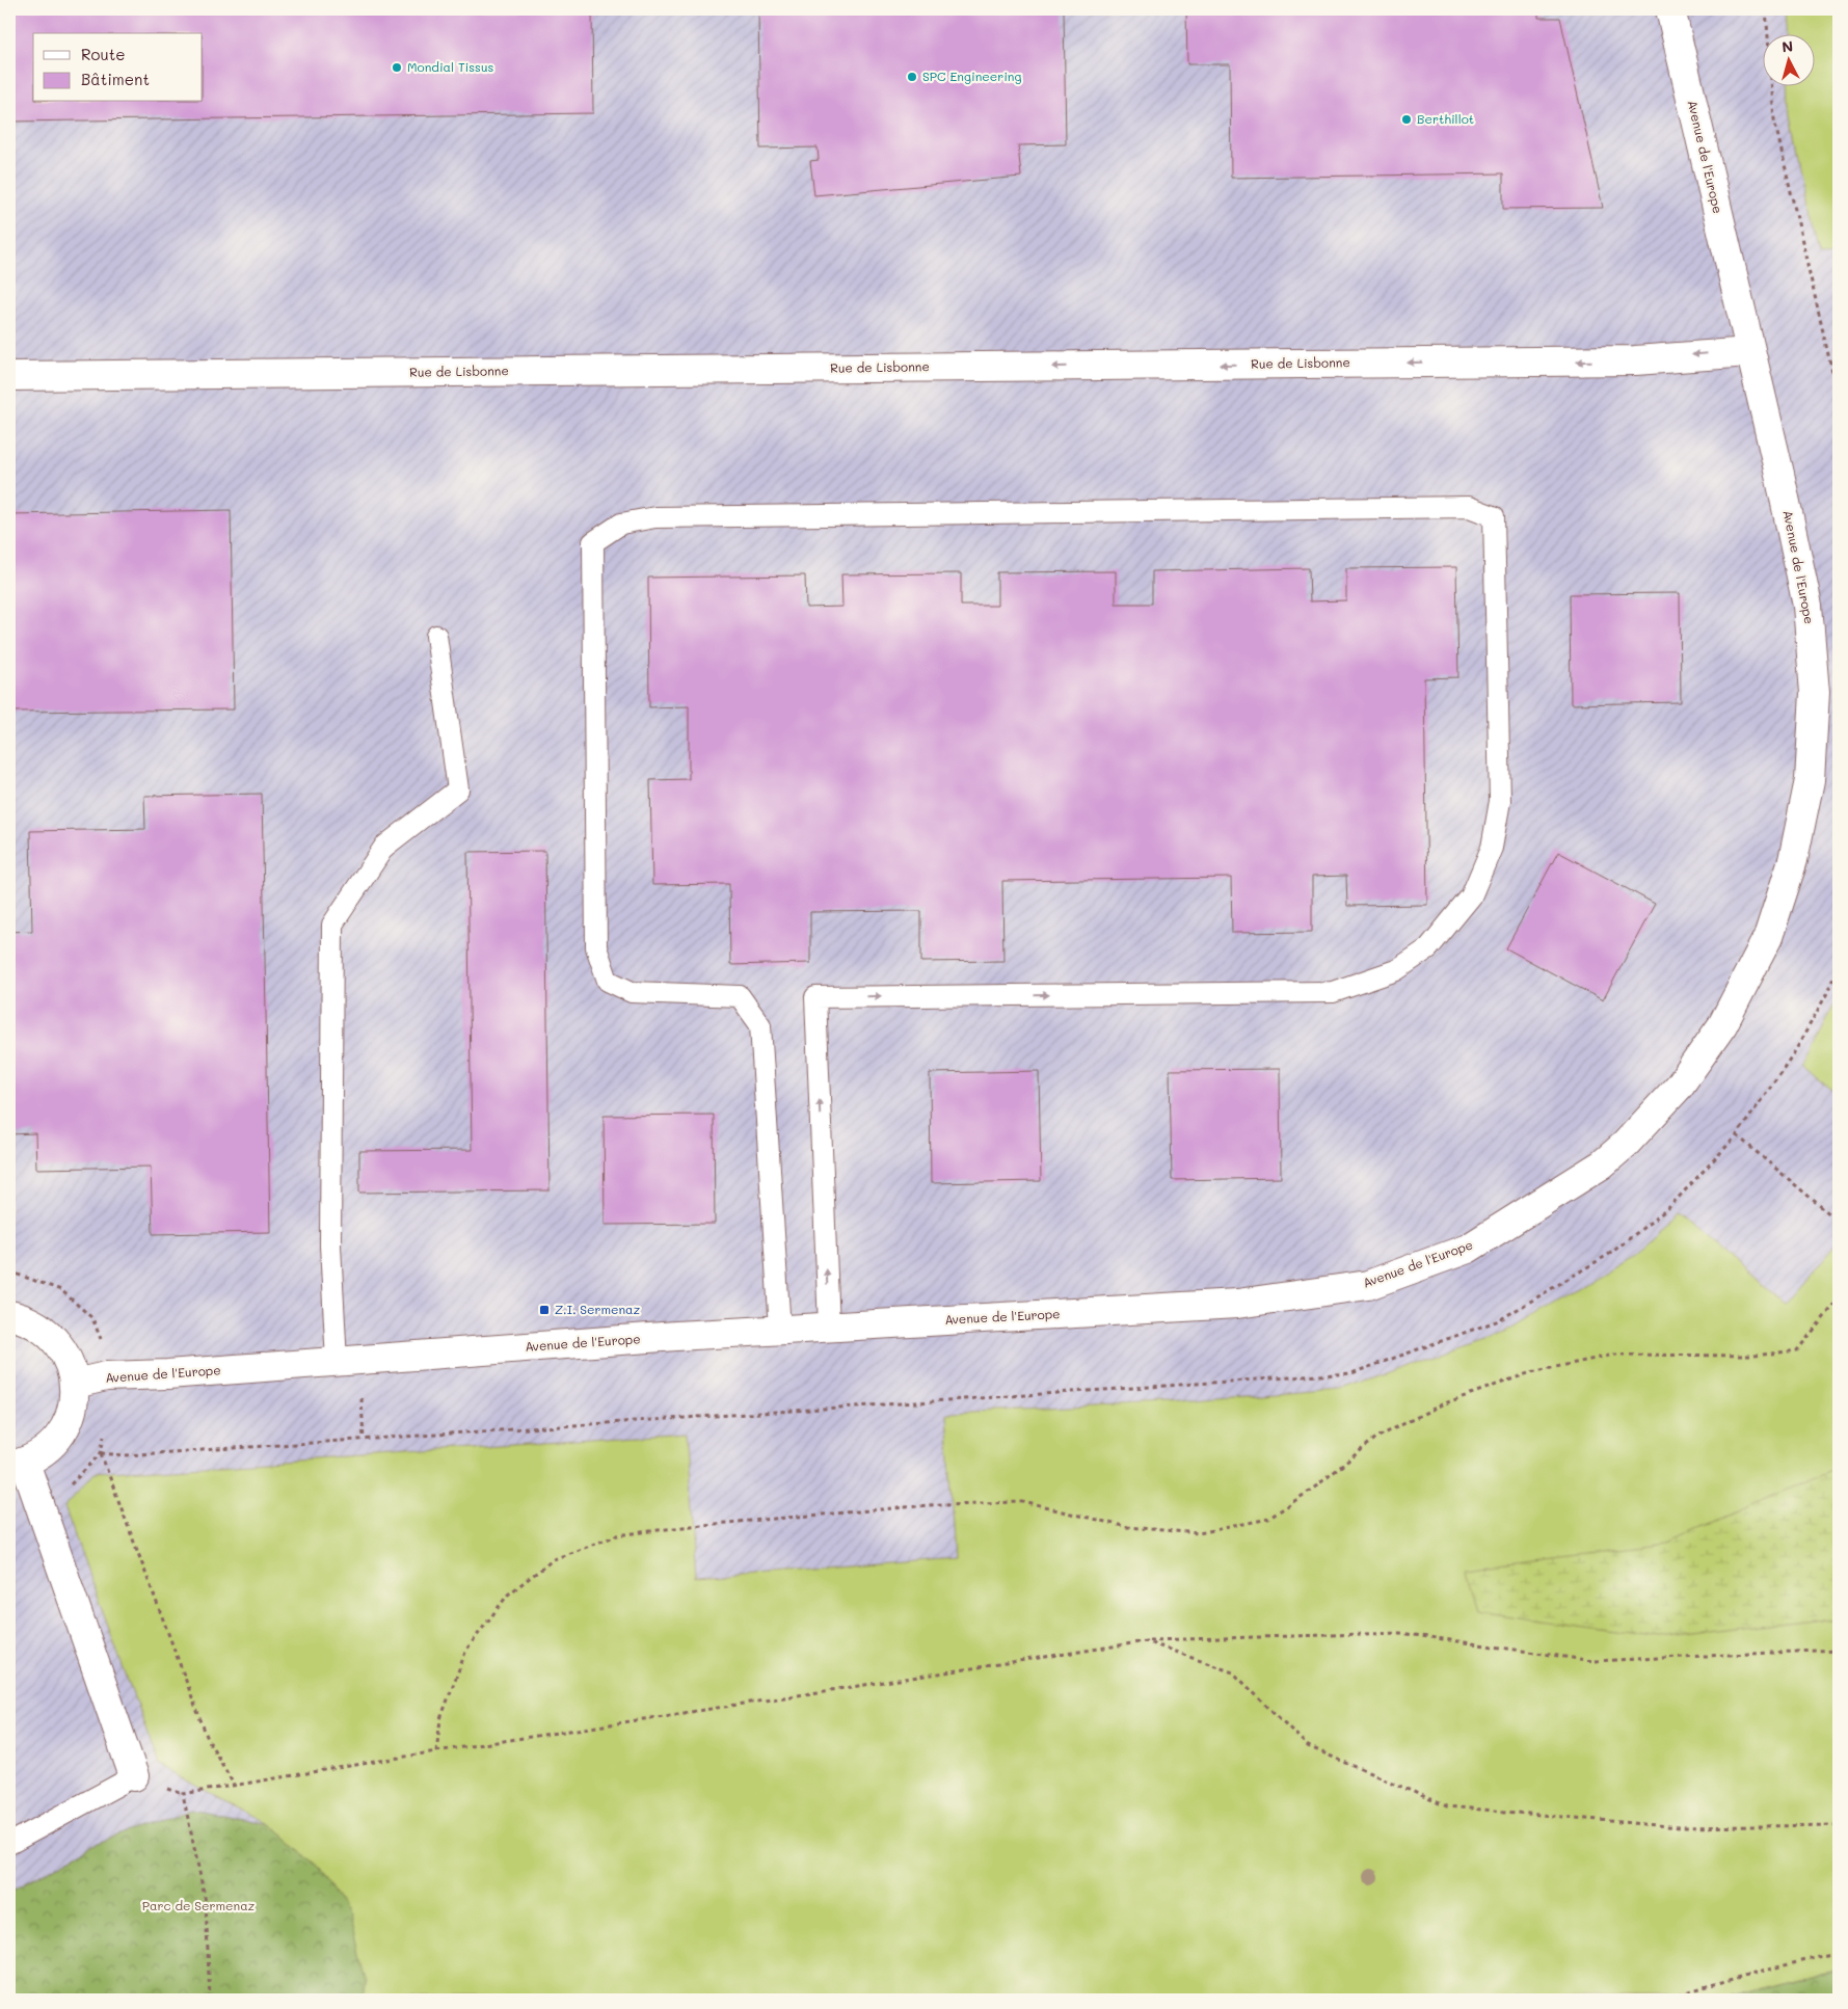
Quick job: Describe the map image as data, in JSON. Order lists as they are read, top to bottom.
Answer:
{
  "streets": {
    "street": ["Avenue de l'Europe", "Rue de Lisbonne"]
  },
  "crossings": [
    ["Avenue de l'Europe", "Rue de Lisbonne"]
  ],
  "one_way": ["Rue de Lisbonne"],
  "parks": ["Parc de Sermenaz"],
  "places": {
    "other": ["Mondial Tissus", "SPC Engineering", "Berthillot"],
    "transit": ["Z.I. Sermenaz"]
  },
  "legend": ["Route", "Bâtiment"],
  "north": "top"
}
